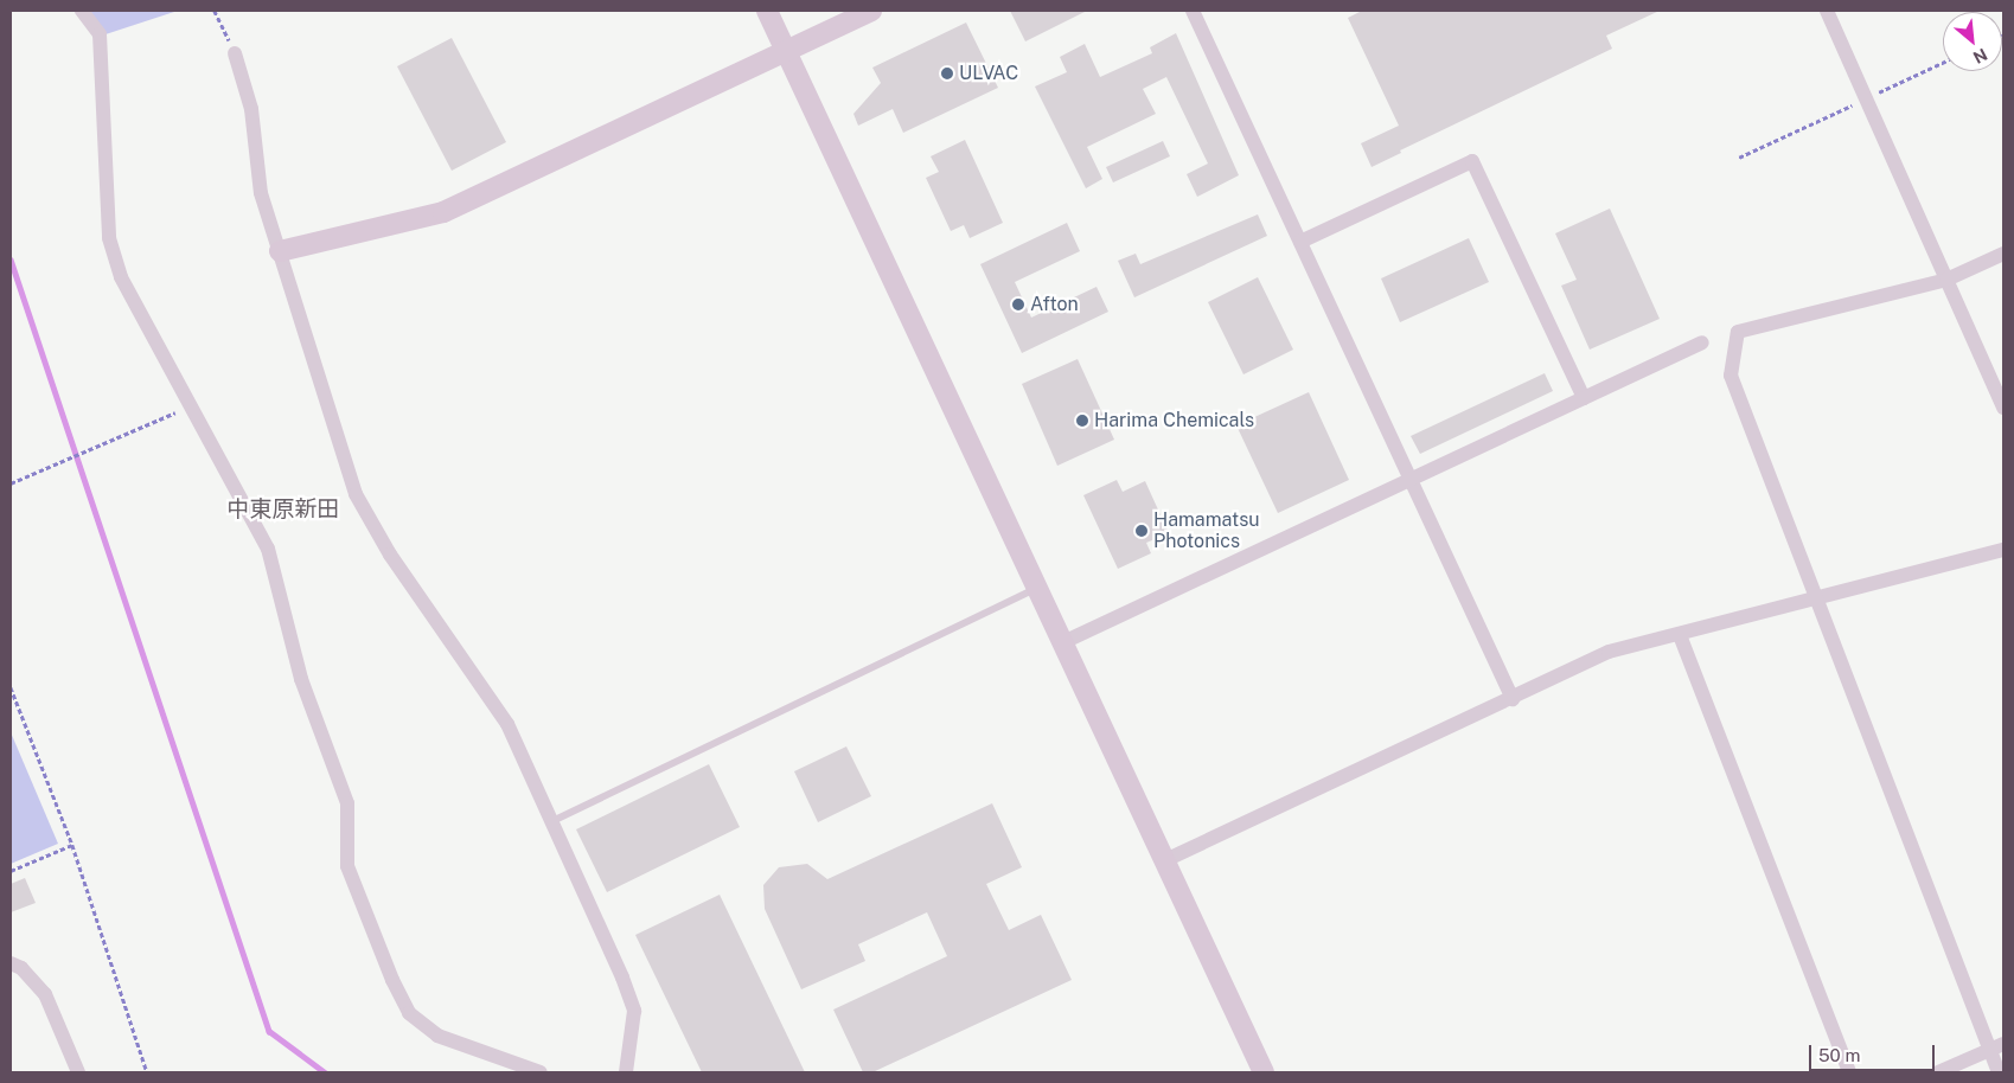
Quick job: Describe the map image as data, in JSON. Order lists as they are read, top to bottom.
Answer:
{
  "districts": ["中東原新田"],
  "places": [
    "ULVAC",
    "Afton",
    "Harima Chemicals",
    "Hamamatsu Photonics"
  ],
  "scale_bar": "50 m",
  "north": "bottom right"
}
